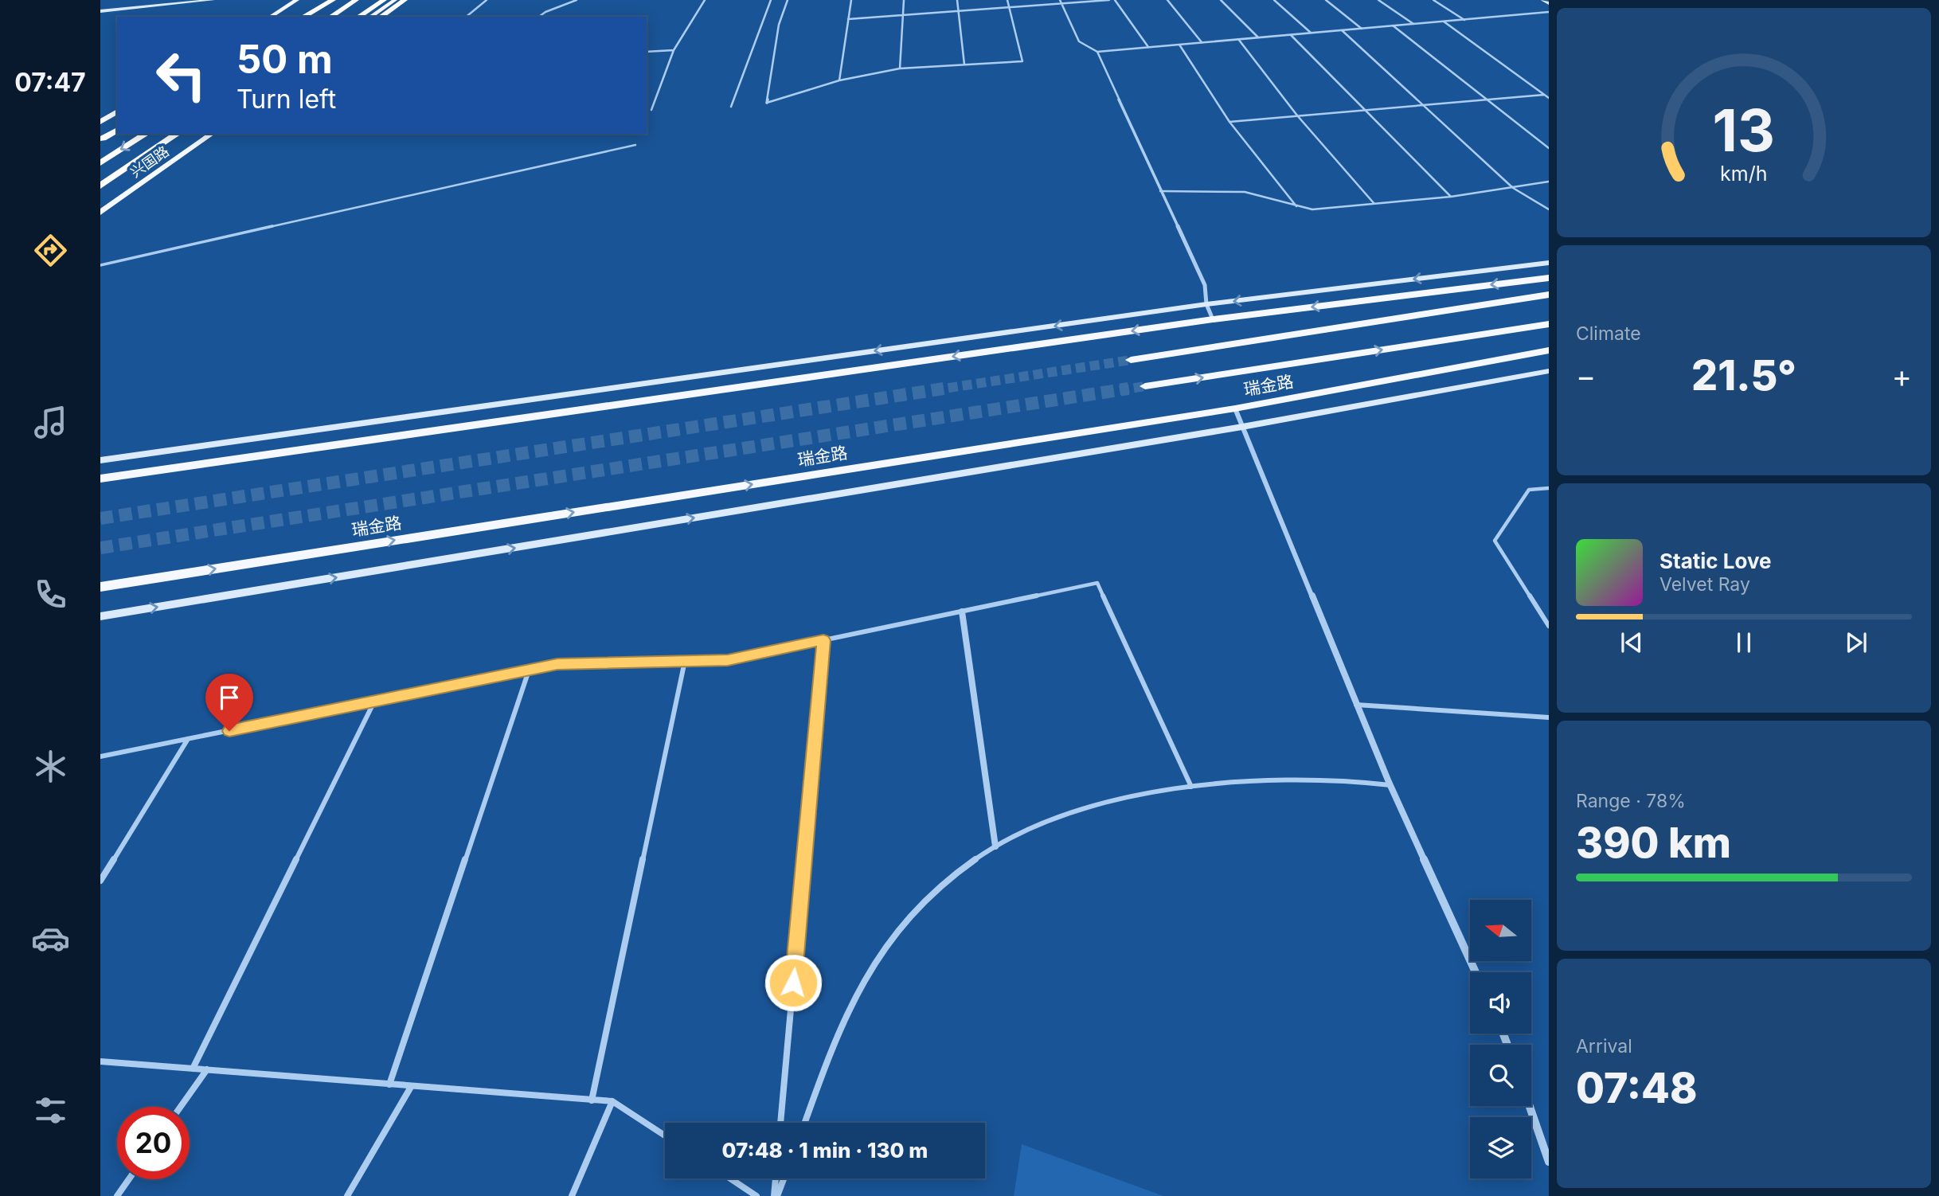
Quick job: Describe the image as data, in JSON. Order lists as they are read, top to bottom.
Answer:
{
  "streets": {
    "main road": ["兴国路", "瑞金路"]
  },
  "north": "left",
  "page": {
    "tabs": "07:47",
    "turn": ["50 m", "Turn left"],
    "tile": [
      "Climate",
      ["Range · 78%", "390 km"],
      ["Arrival", "07:48"]
    ],
    "heat": ["−", "21.5°", "+"],
    "song": ["Static Love", "Velvet Ray"],
    "limit": "20",
    "trip": "07:48 · 1 min · 130 m",
    "gauge": ["13", "km/h"]
  }
}
